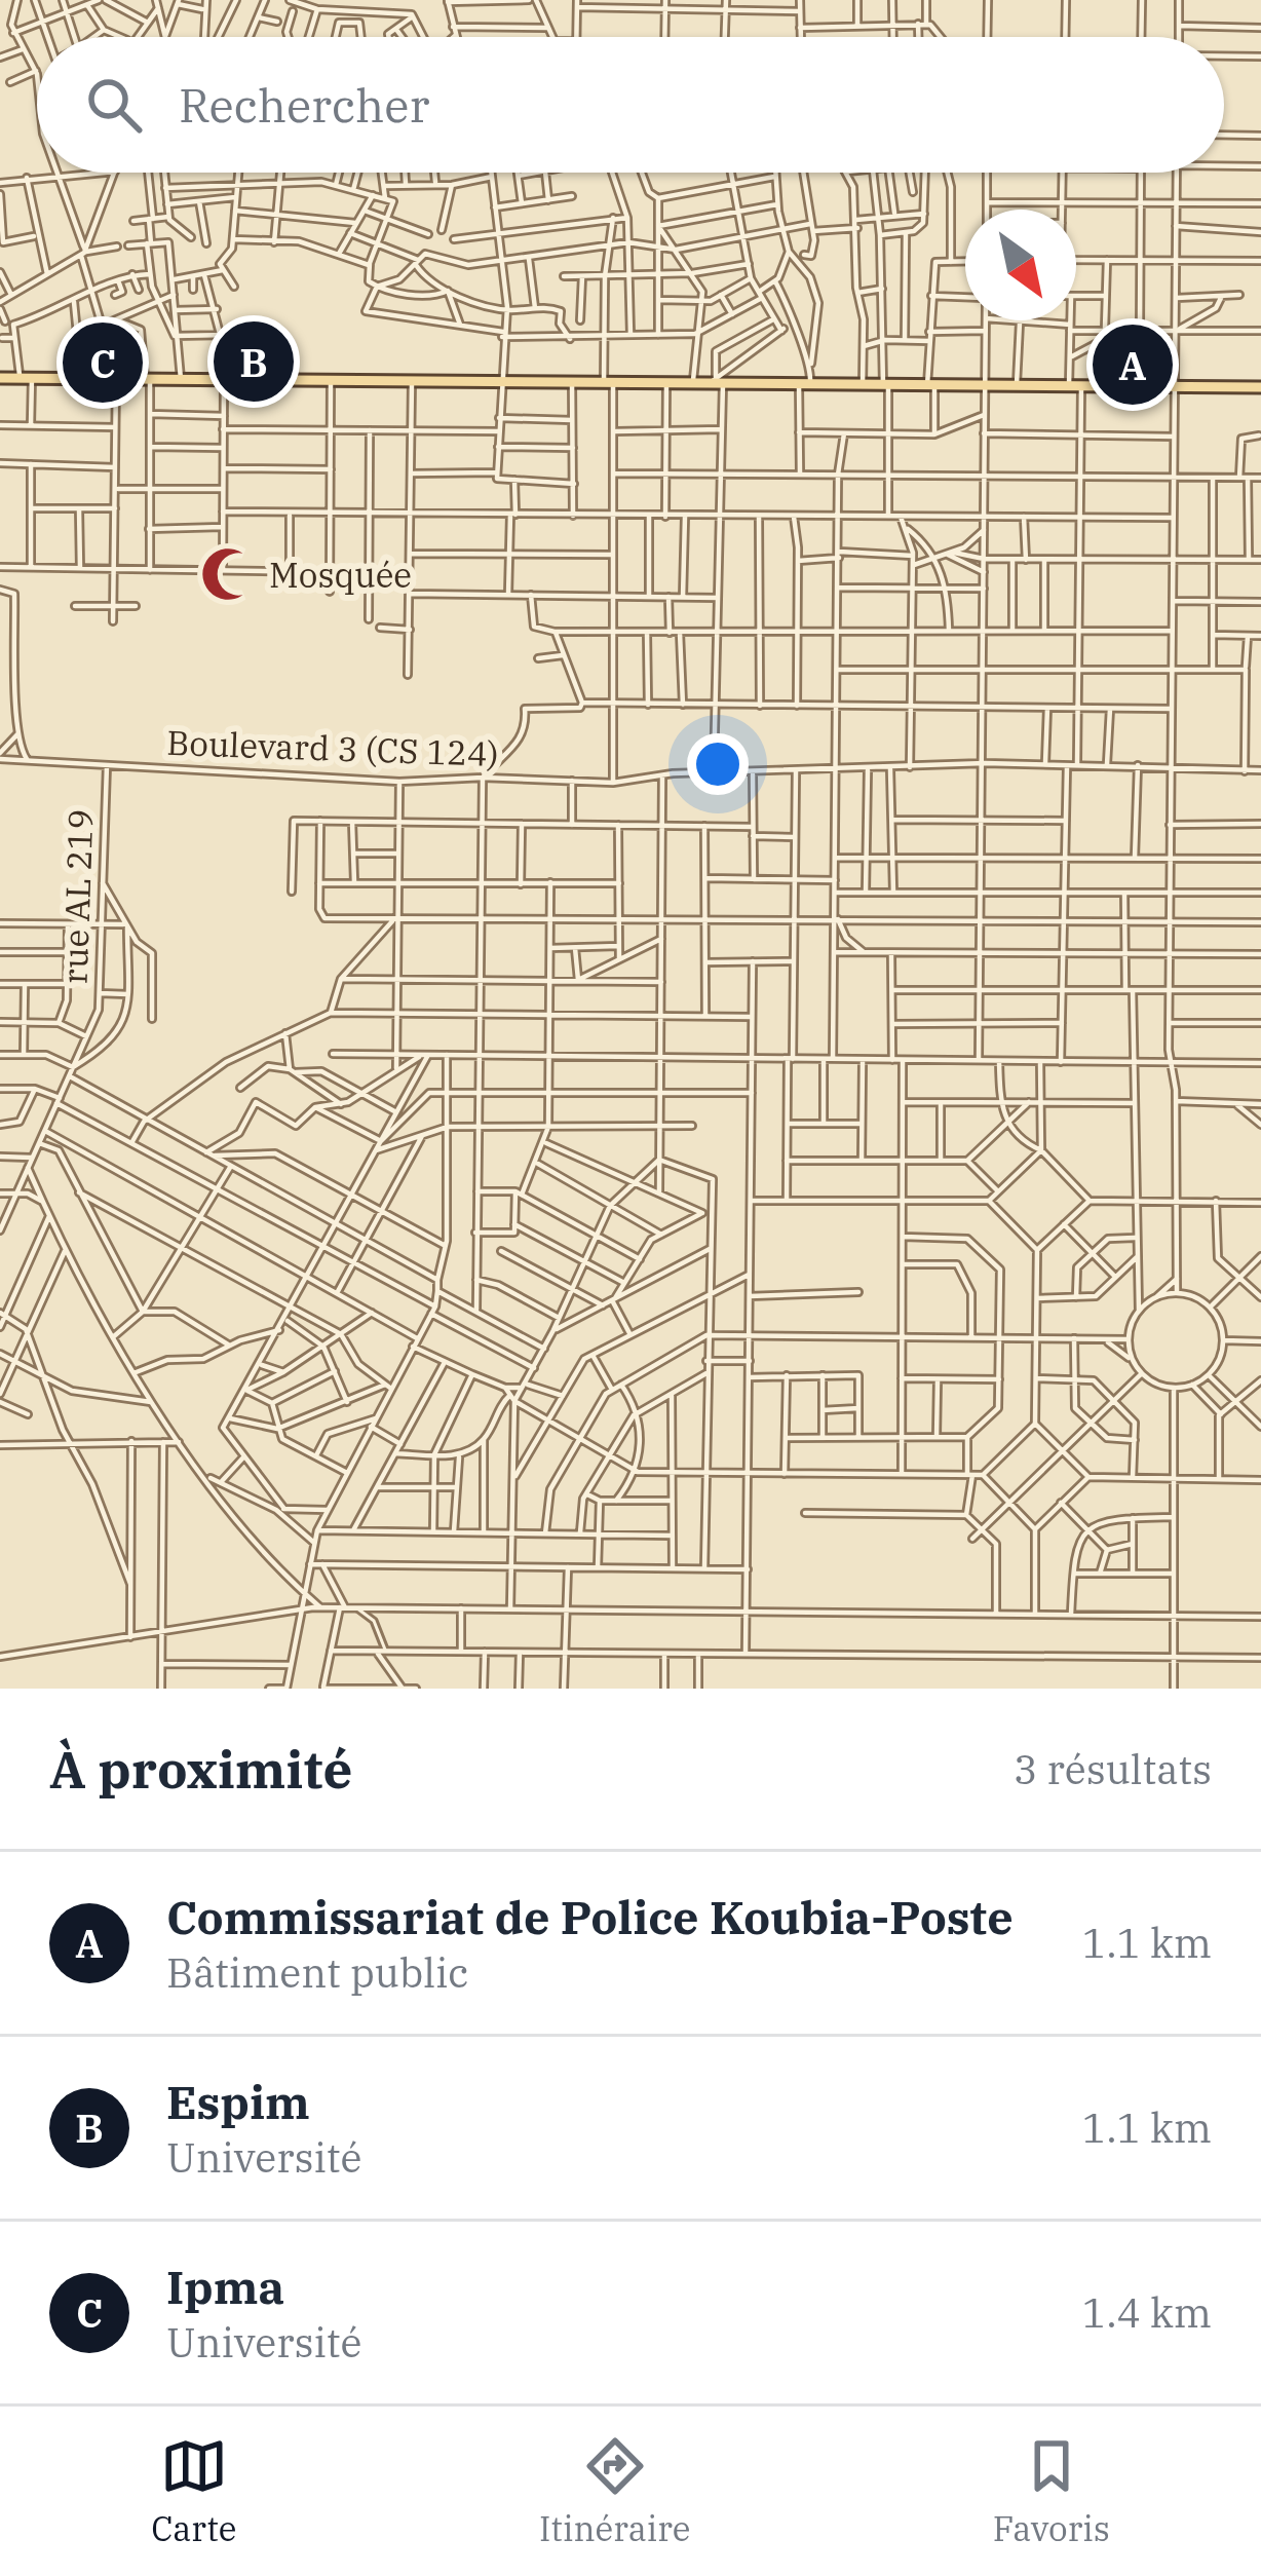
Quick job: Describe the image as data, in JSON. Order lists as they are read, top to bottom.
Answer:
{
  "streets": {
    "street": ["Boulevard 3 (CS 124)", "rue AL 219"]
  },
  "crossings": [
    ["Boulevard 3 (CS 124)", "rue AL 219"]
  ],
  "places": {
    "mosque": ["Mosquée"]
  },
  "north": "bottom right",
  "page": {
    "search": "Rechercher",
    "pins": ["B", "C", "A"],
    "heading": ["À proximité", "3 résultats"],
    "list": [
      {
        "mark": "A",
        "name": "Commissariat de Police Koubia-Poste",
        "note": "Bâtiment public",
        "value": "1.1 km"
      },
      {
        "mark": "B",
        "name": "Espim",
        "note": "Université",
        "value": "1.1 km"
      },
      {
        "mark": "C",
        "name": "Ipma",
        "note": "Université",
        "value": "1.4 km"
      }
    ],
    "nav": ["Carte", "Itinéraire", "Favoris"]
  }
}
